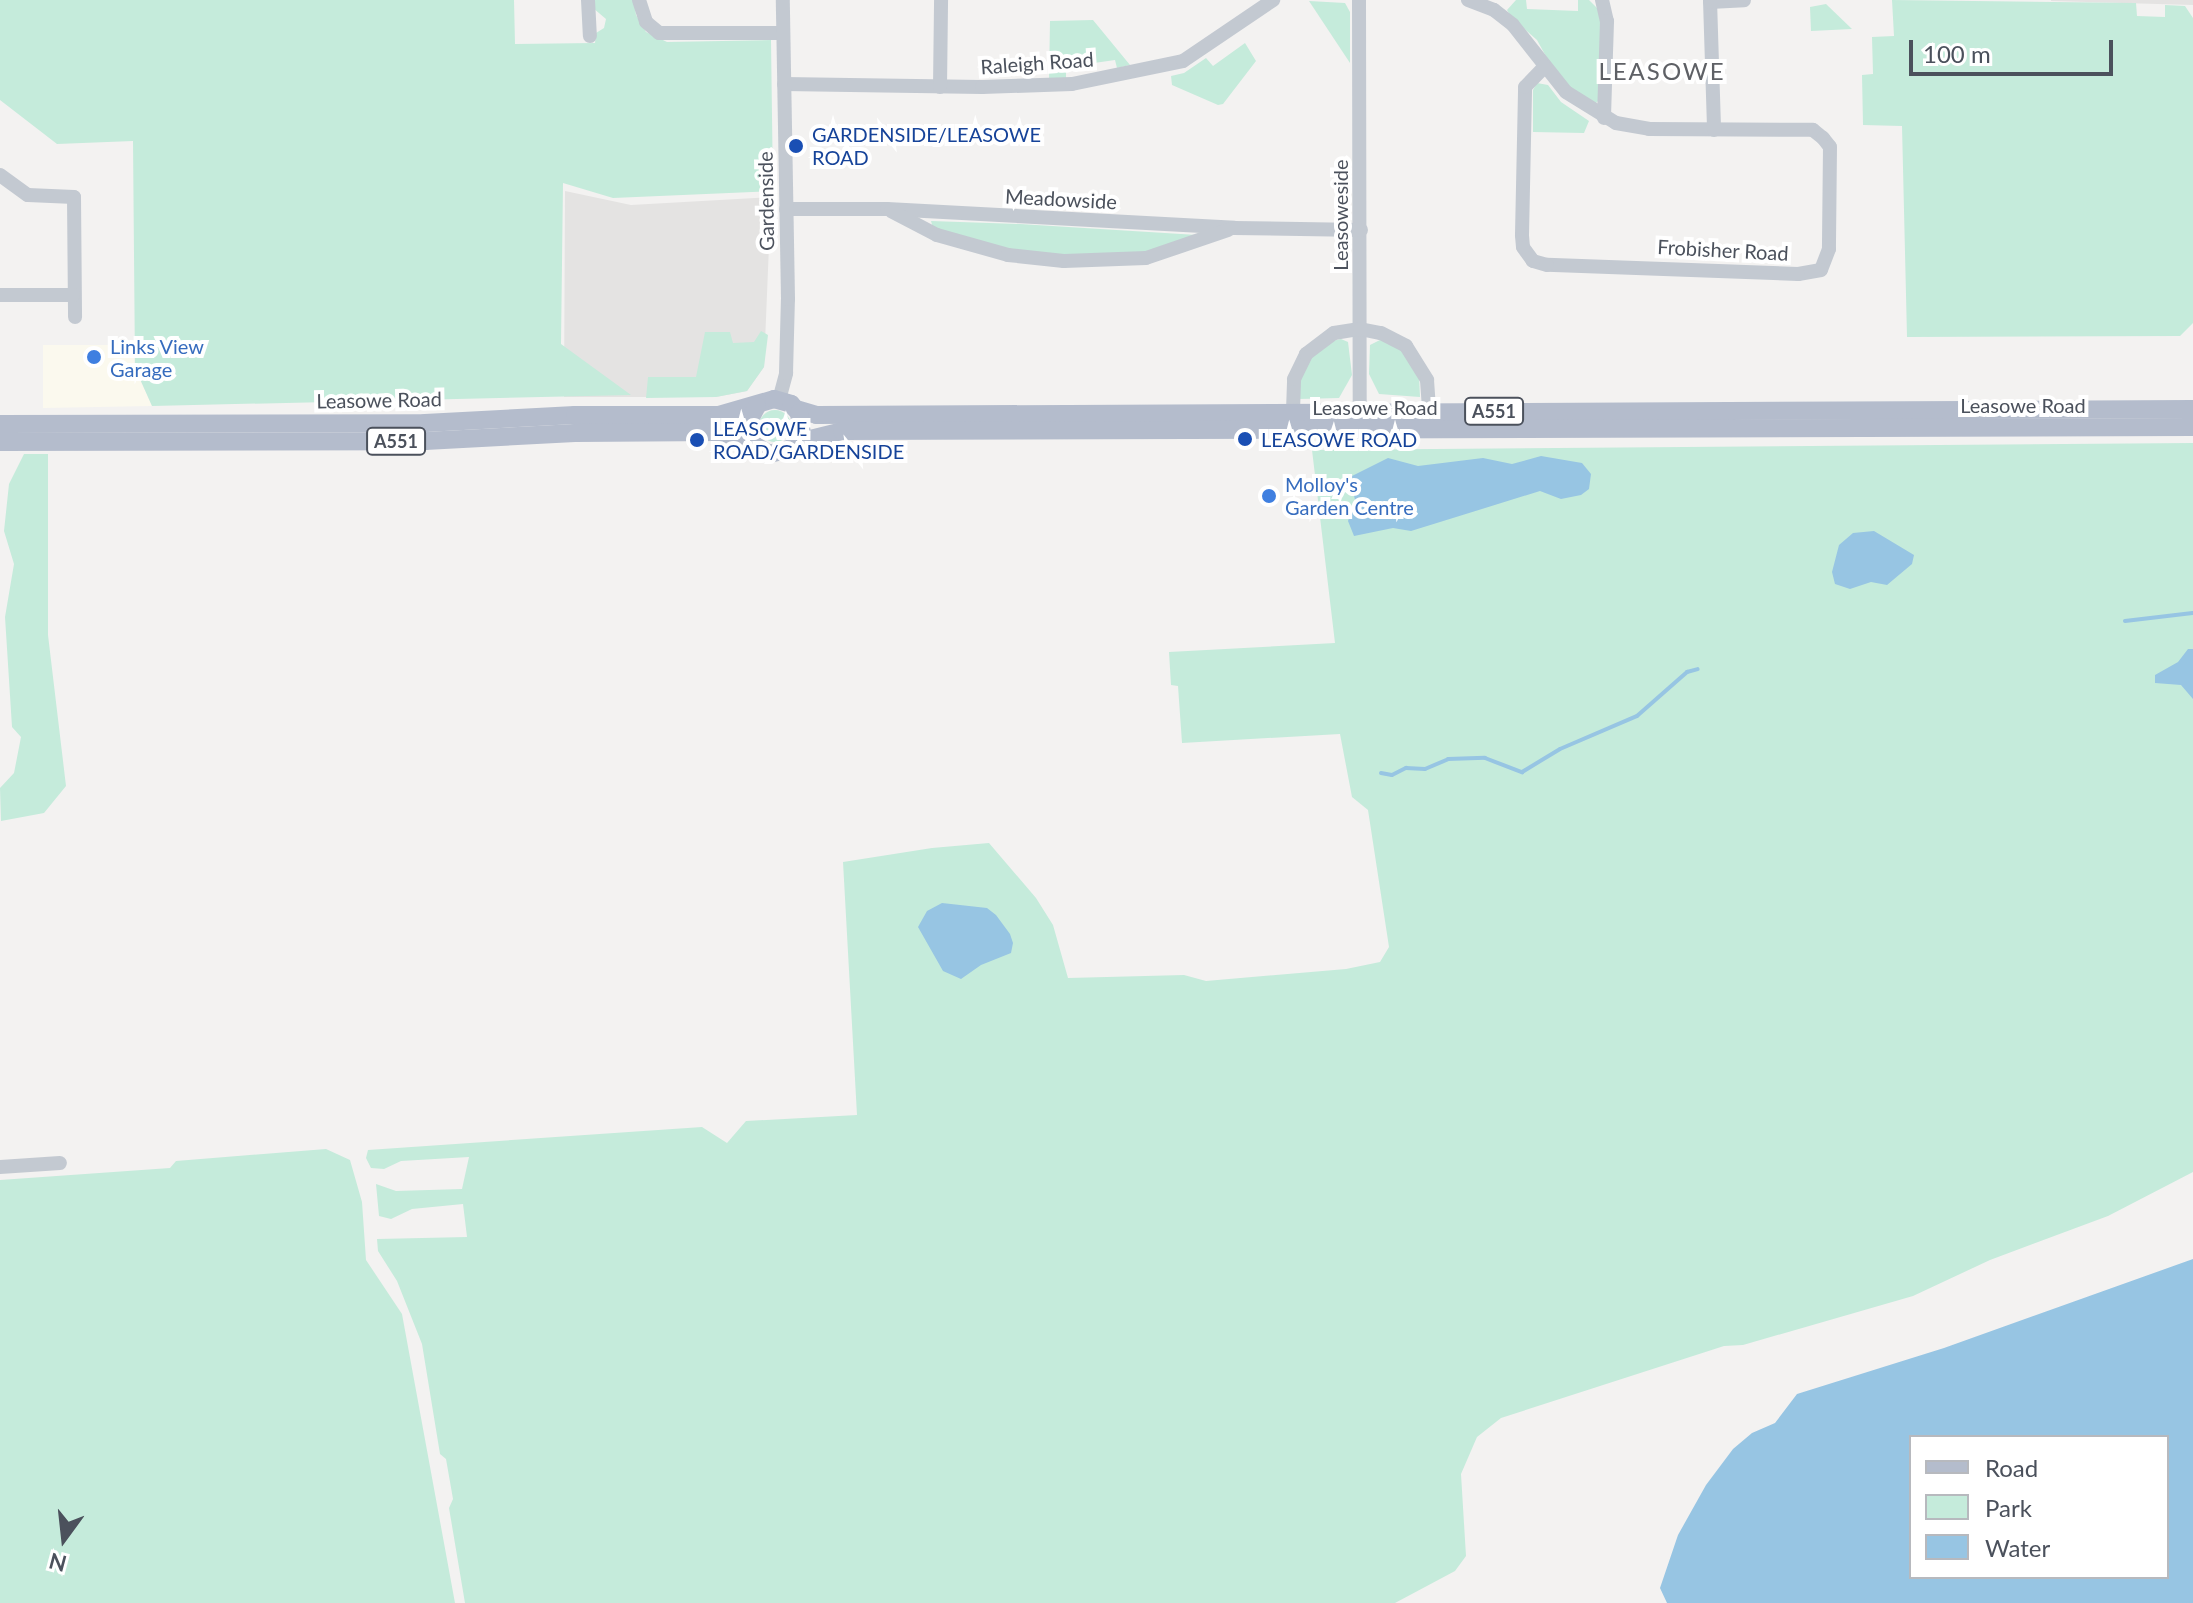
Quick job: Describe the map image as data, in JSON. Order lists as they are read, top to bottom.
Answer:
{
  "streets": {
    "main road": ["Leasowe Road", "A551"],
    "street": [
      "Raleigh Road",
      "Meadowside",
      "Gardenside",
      "Leasoweside",
      "Frobisher Road"
    ]
  },
  "crossings": [
    ["Raleigh Road", "Gardenside"],
    ["Meadowside", "Gardenside"],
    ["Meadowside", "Leasoweside"],
    ["Gardenside", "Leasowe Road"],
    ["Leasoweside", "Leasowe Road"]
  ],
  "districts": ["LEASOWE"],
  "places": [
    "GARDENSIDE/LEASOWE ROAD",
    "Links View Garage",
    "LEASOWE ROAD",
    "LEASOWE ROAD/GARDENSIDE",
    "Molloy's Garden Centre"
  ],
  "legend": ["Road", "Park", "Water"],
  "scale_bar": "100 m",
  "north": "bottom"
}
